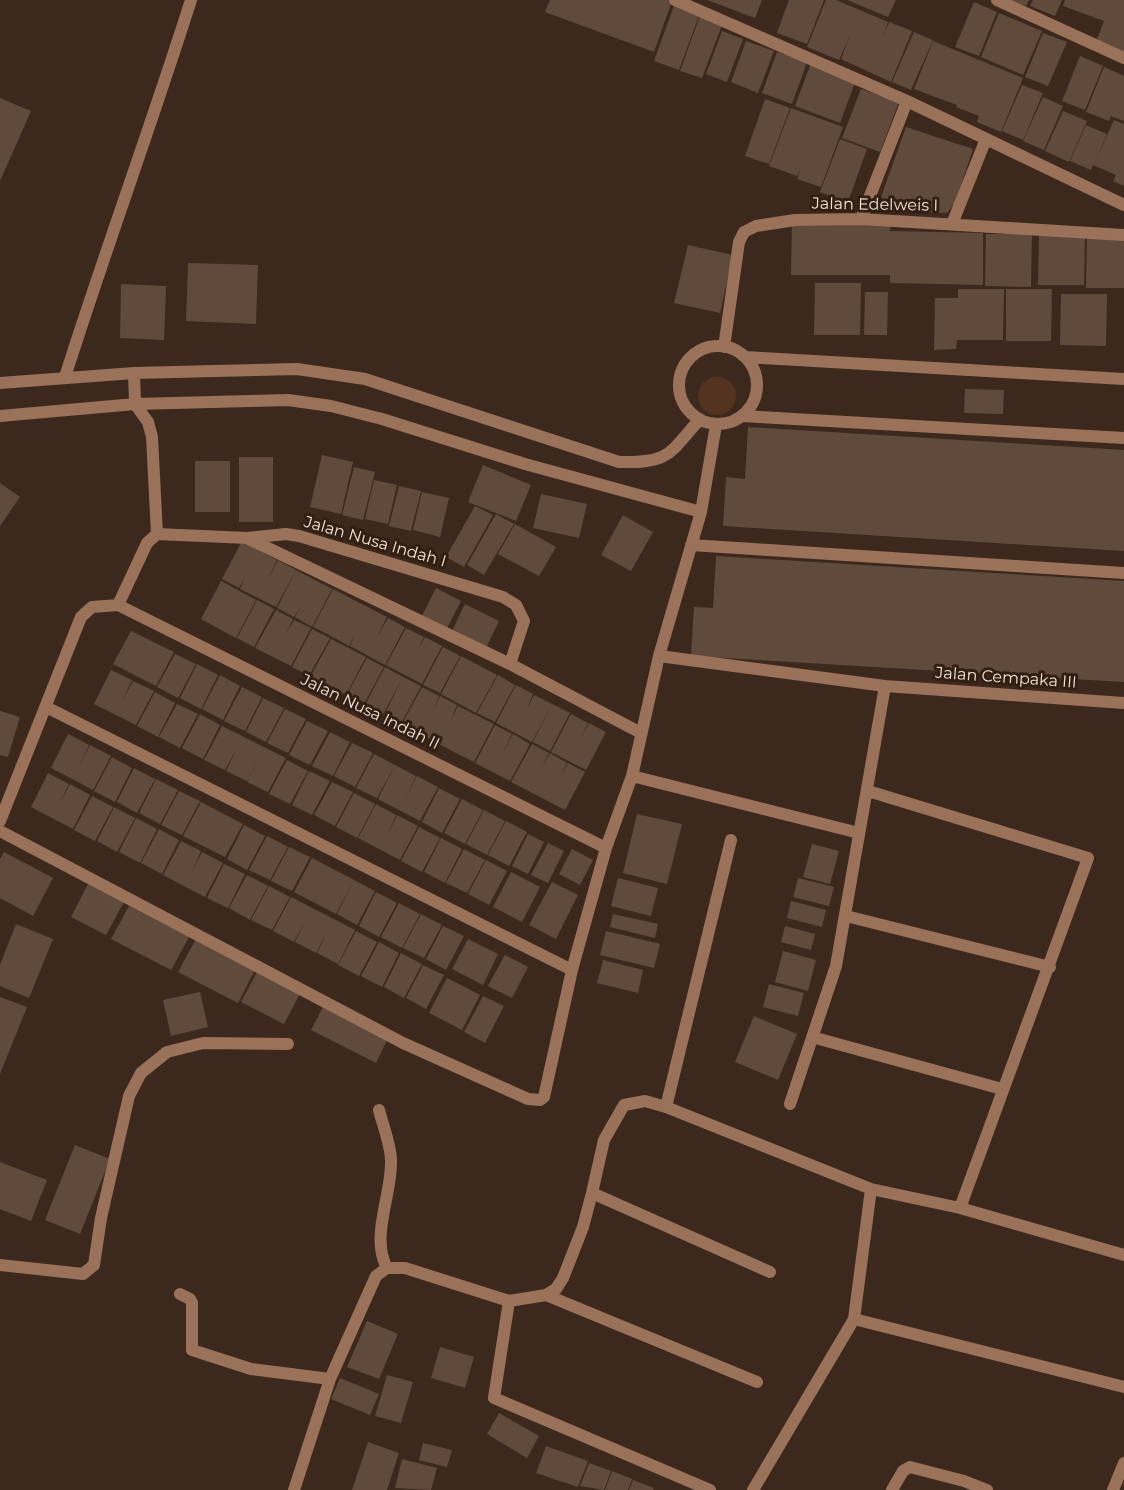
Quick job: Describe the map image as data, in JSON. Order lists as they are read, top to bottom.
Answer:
{
  "streets": {
    "street": [
      "Jalan Edelweis I",
      "Jalan Nusa Indah I",
      "Jalan Cempaka III",
      "Jalan Nusa Indah II"
    ]
  }
}
